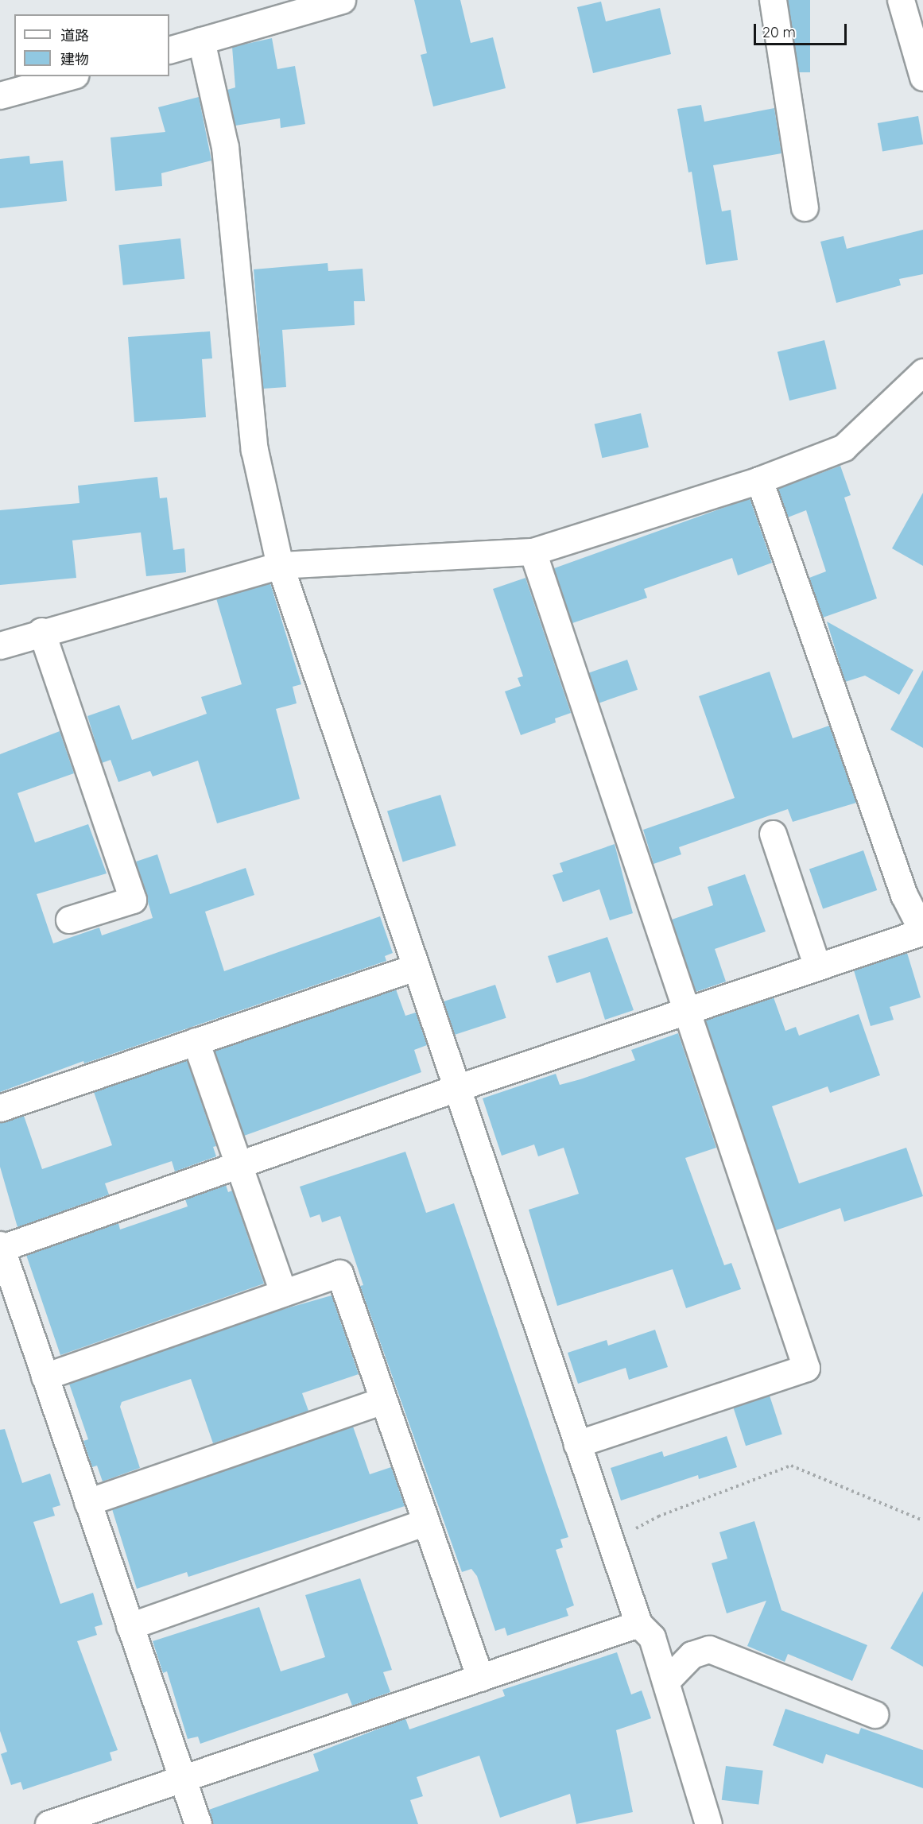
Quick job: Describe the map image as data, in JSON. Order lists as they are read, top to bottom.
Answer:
{
  "legend": ["道路", "建物"],
  "scale_bar": "20 m"
}
